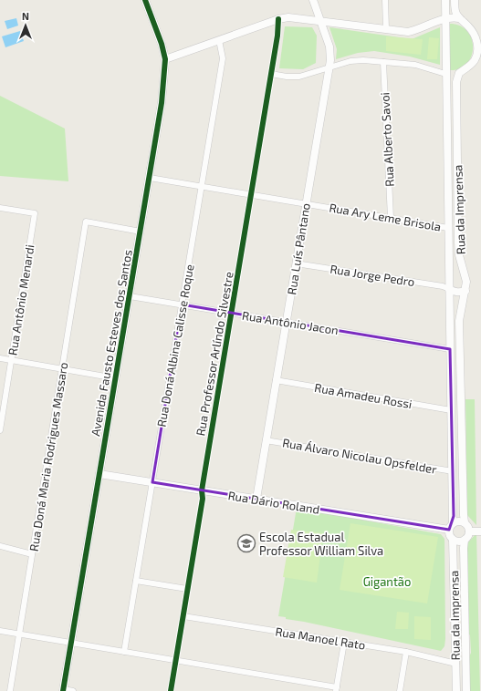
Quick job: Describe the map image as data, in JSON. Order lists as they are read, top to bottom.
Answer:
{
  "streets": {
    "street": [
      "Rua Alberto Savoi",
      "Rua da Imprensa",
      "Rua Ary Leme Brisola",
      "Rua Luís Pântano",
      "Rua Jorge Pedro",
      "Rua Antônio Menardi",
      "Rua Antônio Jacon",
      "Avenida Fausto Esteves dos Santos",
      "Rua Doná Albina Calisse Roque",
      "Rua Professor Arlíndo Silvestre",
      "Rua Amadeu Rossi",
      "Rua Álvaro Nicolau Opsfelder",
      "Rua Doná Maria Rodrigues Massaro",
      "Rua Dário Roland",
      "Rua Manoel Rato"
    ]
  },
  "crossings": [
    ["Rua Alberto Savoi", "Rua Ary Leme Brisola"],
    ["Rua da Imprensa", "Rua Ary Leme Brisola"],
    ["Rua da Imprensa", "Rua Jorge Pedro"],
    ["Rua da Imprensa", "Rua Antônio Jacon"],
    ["Rua da Imprensa", "Rua Amadeu Rossi"],
    ["Rua da Imprensa", "Rua Álvaro Nicolau Opsfelder"],
    ["Rua da Imprensa", "Rua Dário Roland"],
    ["Rua da Imprensa", "Rua Manoel Rato"],
    ["Rua Ary Leme Brisola", "Rua Luís Pântano"],
    ["Rua Ary Leme Brisola", "Avenida Fausto Esteves dos Santos"],
    ["Rua Ary Leme Brisola", "Rua Doná Albina Calisse Roque"],
    ["Rua Ary Leme Brisola", "Rua Professor Arlíndo Silvestre"],
    ["Rua Luís Pântano", "Rua Jorge Pedro"],
    ["Rua Luís Pântano", "Rua Antônio Jacon"],
    ["Rua Luís Pântano", "Rua Amadeu Rossi"],
    ["Rua Luís Pântano", "Rua Álvaro Nicolau Opsfelder"],
    ["Rua Luís Pântano", "Rua Dário Roland"],
    ["Rua Antônio Jacon", "Avenida Fausto Esteves dos Santos"],
    ["Rua Antônio Jacon", "Rua Doná Albina Calisse Roque"],
    ["Rua Antônio Jacon", "Rua Professor Arlíndo Silvestre"],
    ["Avenida Fausto Esteves dos Santos", "Rua Doná Maria Rodrigues Massaro"],
    ["Avenida Fausto Esteves dos Santos", "Rua Dário Roland"],
    ["Rua Doná Albina Calisse Roque", "Rua Dário Roland"],
    ["Rua Professor Arlíndo Silvestre", "Rua Dário Roland"],
    ["Rua Professor Arlíndo Silvestre", "Rua Manoel Rato"]
  ],
  "parks": ["Gigantão"],
  "places": {
    "school or university": ["Escola Estadual Professor William Silva"]
  },
  "north": "top"
}
